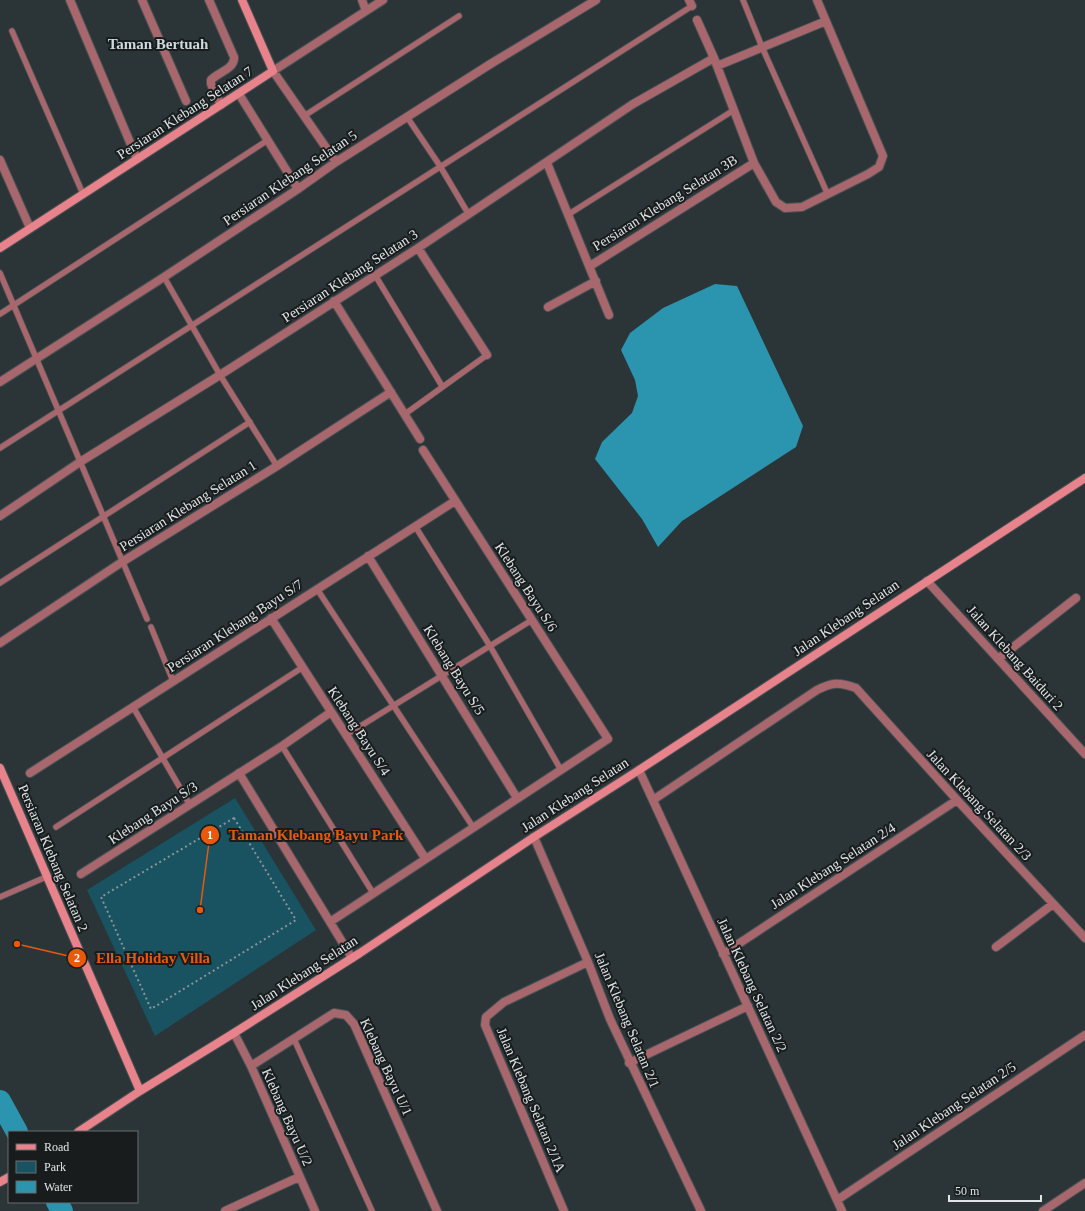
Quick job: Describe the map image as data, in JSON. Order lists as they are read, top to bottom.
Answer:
{
  "streets": {
    "street": [
      "Persiaran Klebang Selatan 7",
      "Persiaran Klebang Selatan 5",
      "Persiaran Klebang Selatan 3B",
      "Persiaran Klebang Selatan 3",
      "Persiaran Klebang Selatan 1",
      "Klebang Bayu S/6",
      "Jalan Klebang Selatan",
      "Persiaran Klebang Bayu S/7",
      "Jalan Klebang Baiduri 2",
      "Klebang Bayu S/5",
      "Klebang Bayu S/4",
      "Jalan Klebang Selatan 2/3",
      "Klebang Bayu S/3",
      "Persiaran Klebang Selatan 2",
      "Jalan Klebang Selatan 2/4",
      "Jalan Klebang Selatan 2/2",
      "Jalan Klebang Selatan 2/1",
      "Klebang Bayu U/1",
      "Jalan Klebang Selatan 2/1A",
      "Jalan Klebang Selatan 2/5",
      "Klebang Bayu U/2"
    ]
  },
  "crossings": [
    ["Klebang Bayu S/6", "Persiaran Klebang Bayu S/7"],
    ["Jalan Klebang Selatan", "Jalan Klebang Baiduri 2"],
    ["Jalan Klebang Selatan", "Persiaran Klebang Selatan 2"],
    ["Jalan Klebang Selatan", "Jalan Klebang Selatan 2/2"],
    ["Jalan Klebang Selatan", "Jalan Klebang Selatan 2/1"],
    ["Jalan Klebang Selatan", "Klebang Bayu U/2"],
    ["Persiaran Klebang Bayu S/7", "Klebang Bayu S/5"],
    ["Persiaran Klebang Bayu S/7", "Klebang Bayu S/4"],
    ["Klebang Bayu S/4", "Klebang Bayu S/3"],
    ["Jalan Klebang Selatan 2/3", "Jalan Klebang Selatan 2/4"],
    ["Jalan Klebang Selatan 2/3", "Jalan Klebang Selatan 2/2"],
    ["Jalan Klebang Selatan 2/4", "Jalan Klebang Selatan 2/2"],
    ["Jalan Klebang Selatan 2/2", "Jalan Klebang Selatan 2/5"],
    ["Jalan Klebang Selatan 2/1", "Jalan Klebang Selatan 2/1A"],
    ["Klebang Bayu U/1", "Klebang Bayu U/2"]
  ],
  "districts": ["Taman Bertuah"],
  "places": ["Taman Klebang Bayu Park", "Ella Holiday Villa"],
  "legend": ["Road", "Park", "Water"],
  "scale_bar": "50 m"
}
